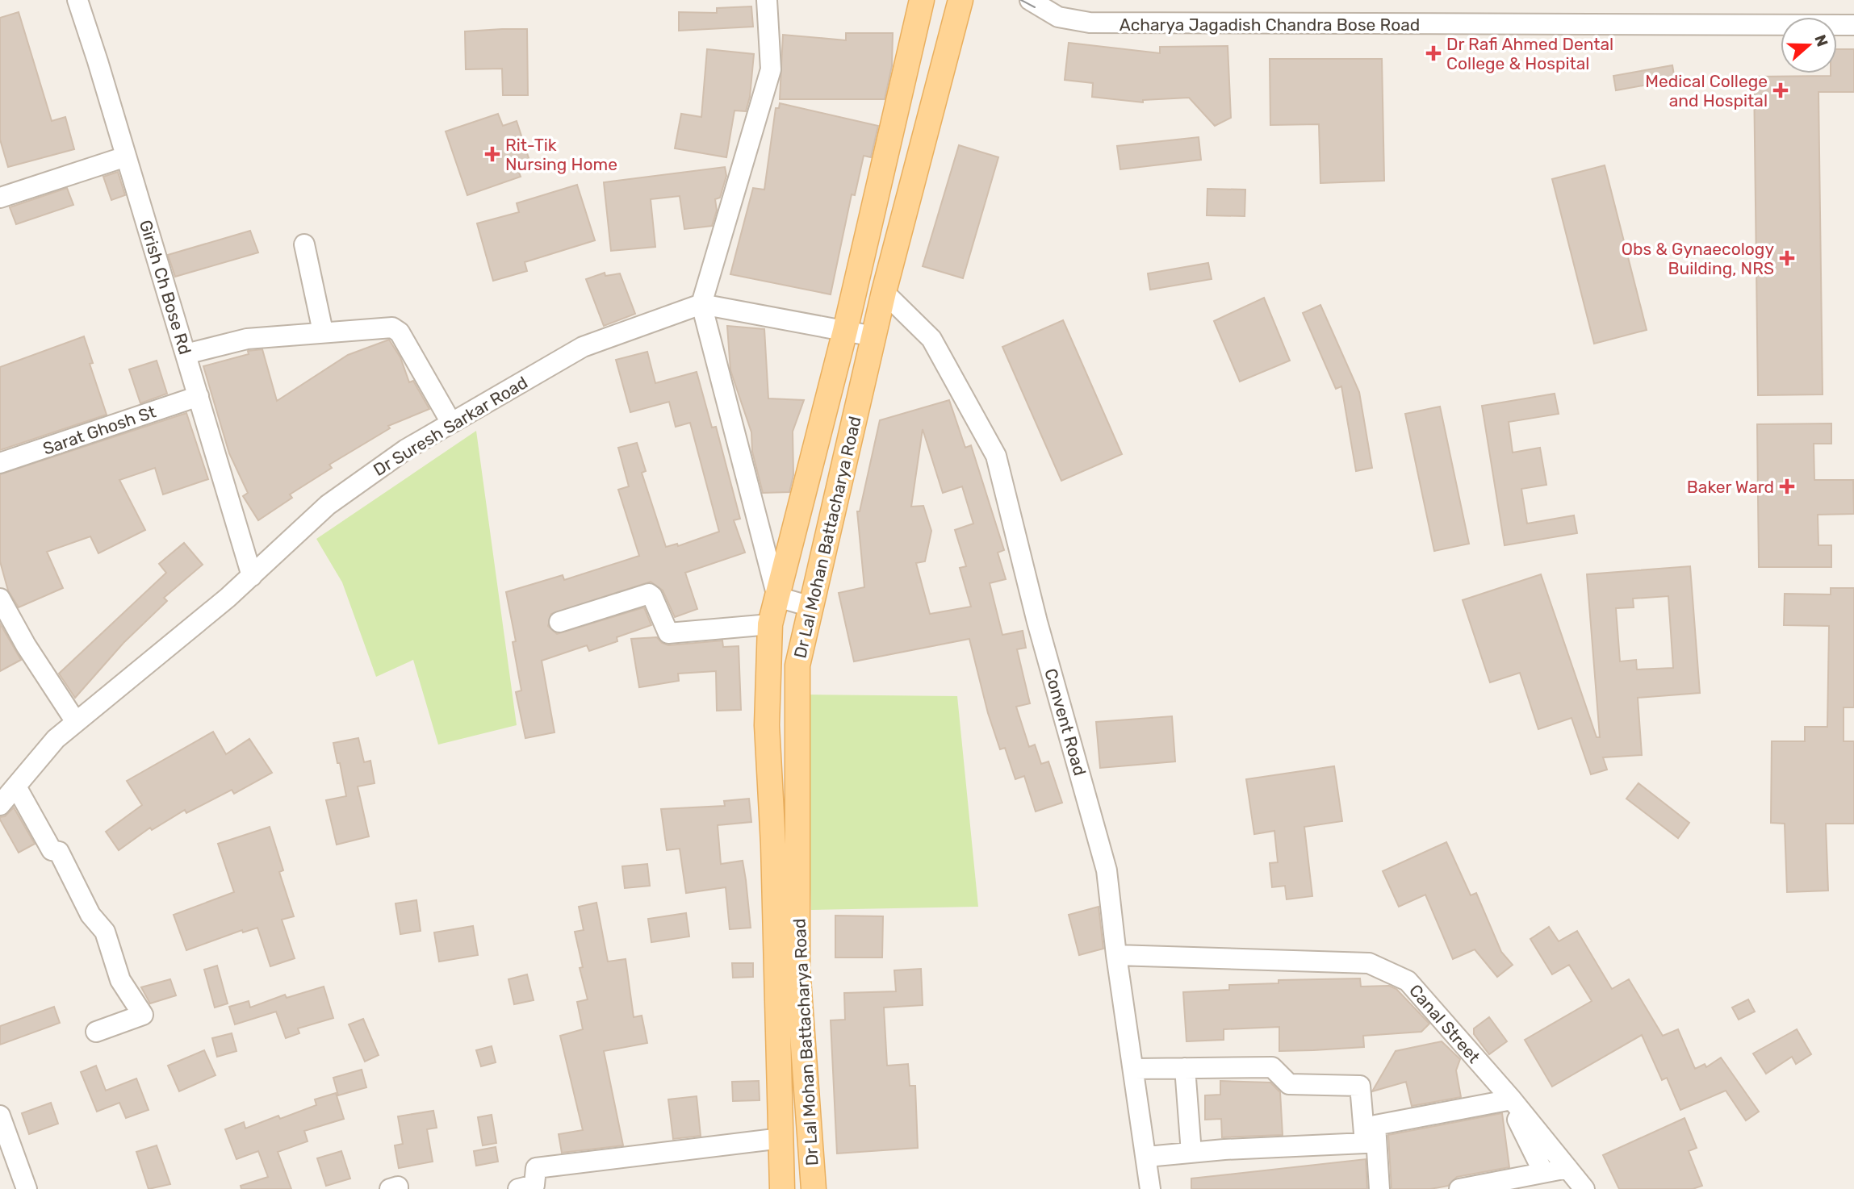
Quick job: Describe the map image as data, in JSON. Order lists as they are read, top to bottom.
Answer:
{
  "streets": {
    "main road": ["Dr Lal Mohan Battacharya Road"],
    "street": [
      "Acharya Jagadish Chandra Bose Road",
      "Girish Ch Bose Rd",
      "Dr Suresh Sarkar Road",
      "Sarat Ghosh St",
      "Convent Road",
      "Canal Street"
    ]
  },
  "crossings": [
    ["Girish Ch Bose Rd", "Dr Suresh Sarkar Road"],
    ["Girish Ch Bose Rd", "Sarat Ghosh St"],
    ["Dr Lal Mohan Battacharya Road", "Convent Road"],
    ["Convent Road", "Canal Street"]
  ],
  "places": {
    "health": [
      "Dr Rafi Ahmed Dental College & Hospital",
      "Medical College and Hospital",
      "Rit-Tik Nursing Home",
      "Obs & Gynaecology Building, NRS",
      "Baker Ward"
    ]
  },
  "north": "right"
}
